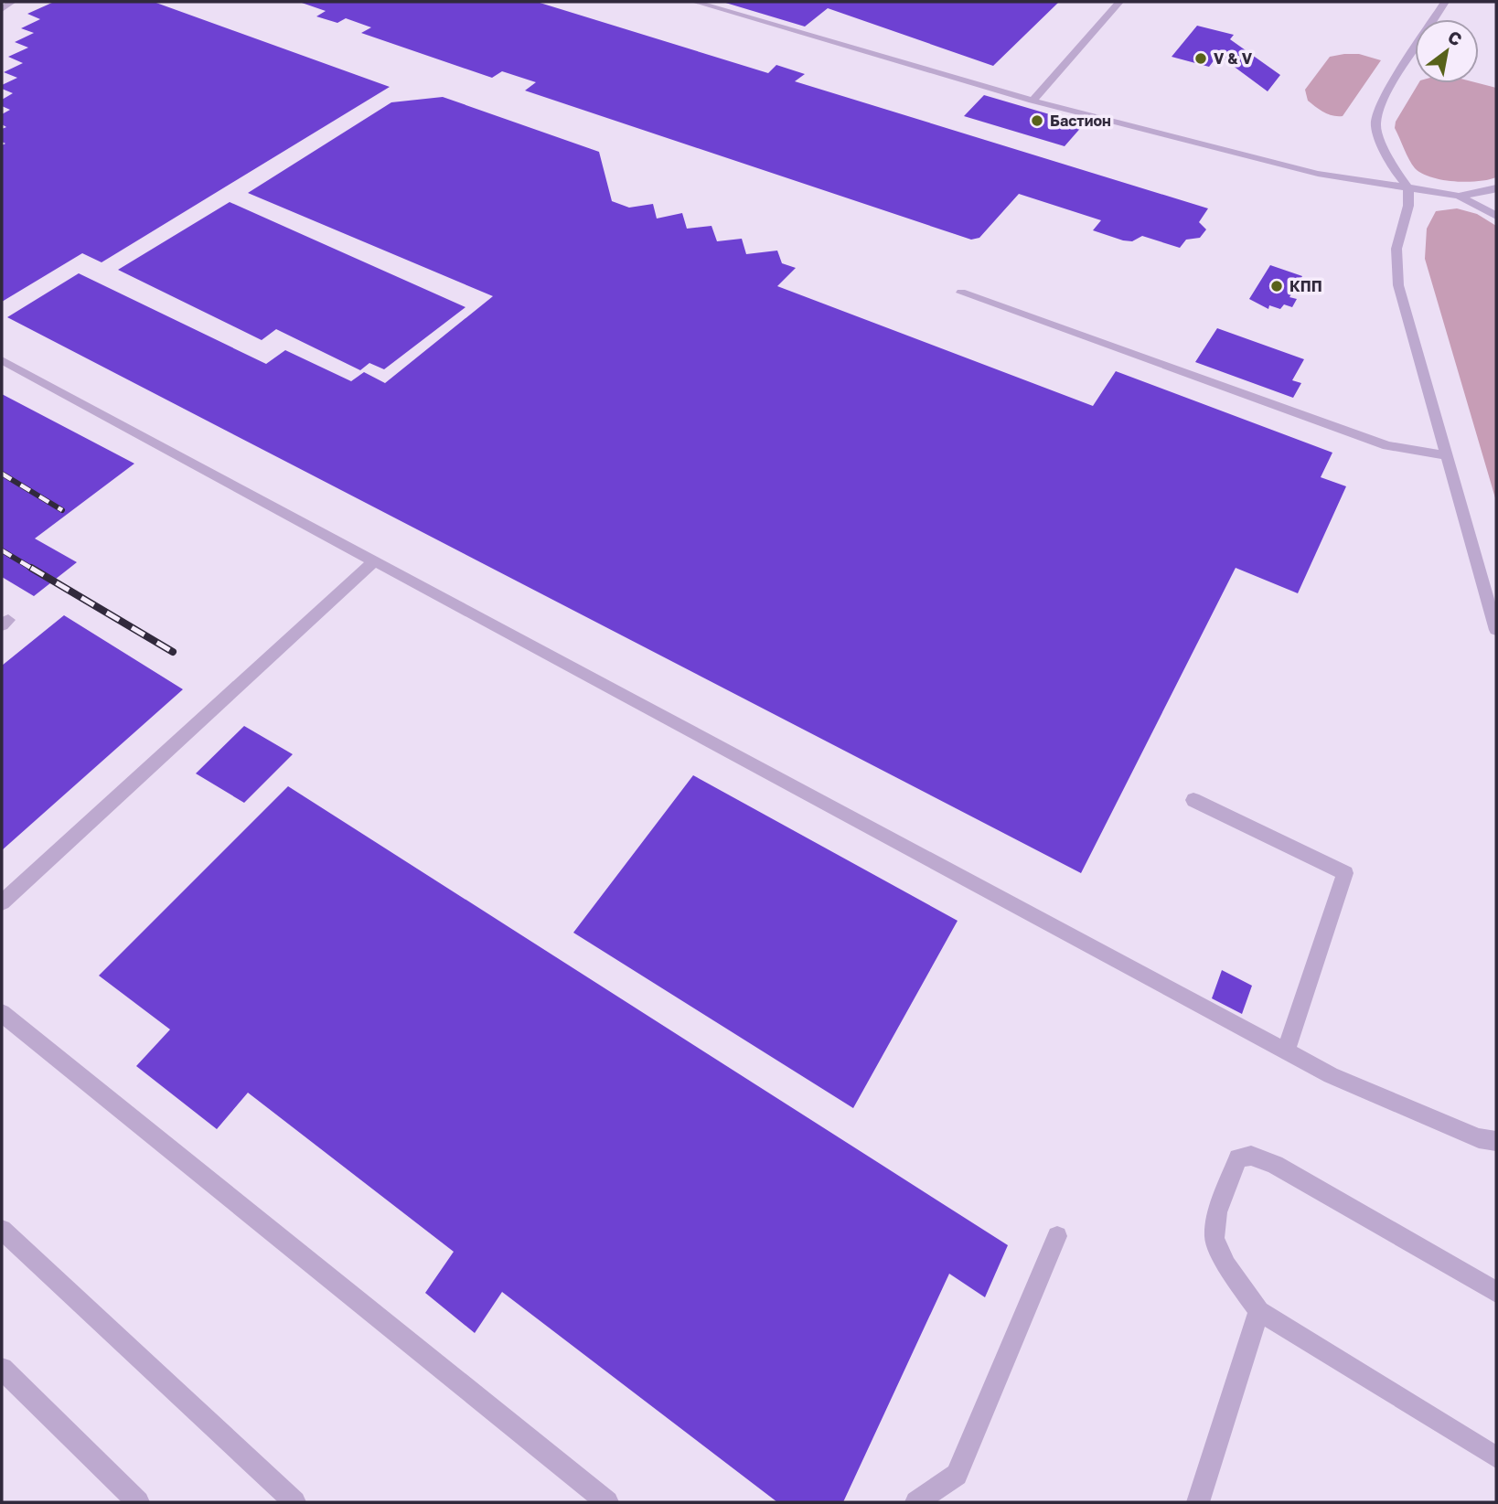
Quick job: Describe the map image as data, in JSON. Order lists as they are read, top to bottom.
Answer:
{
  "places": ["V & V", "Бастион", "КПП"],
  "north": "top right"
}
